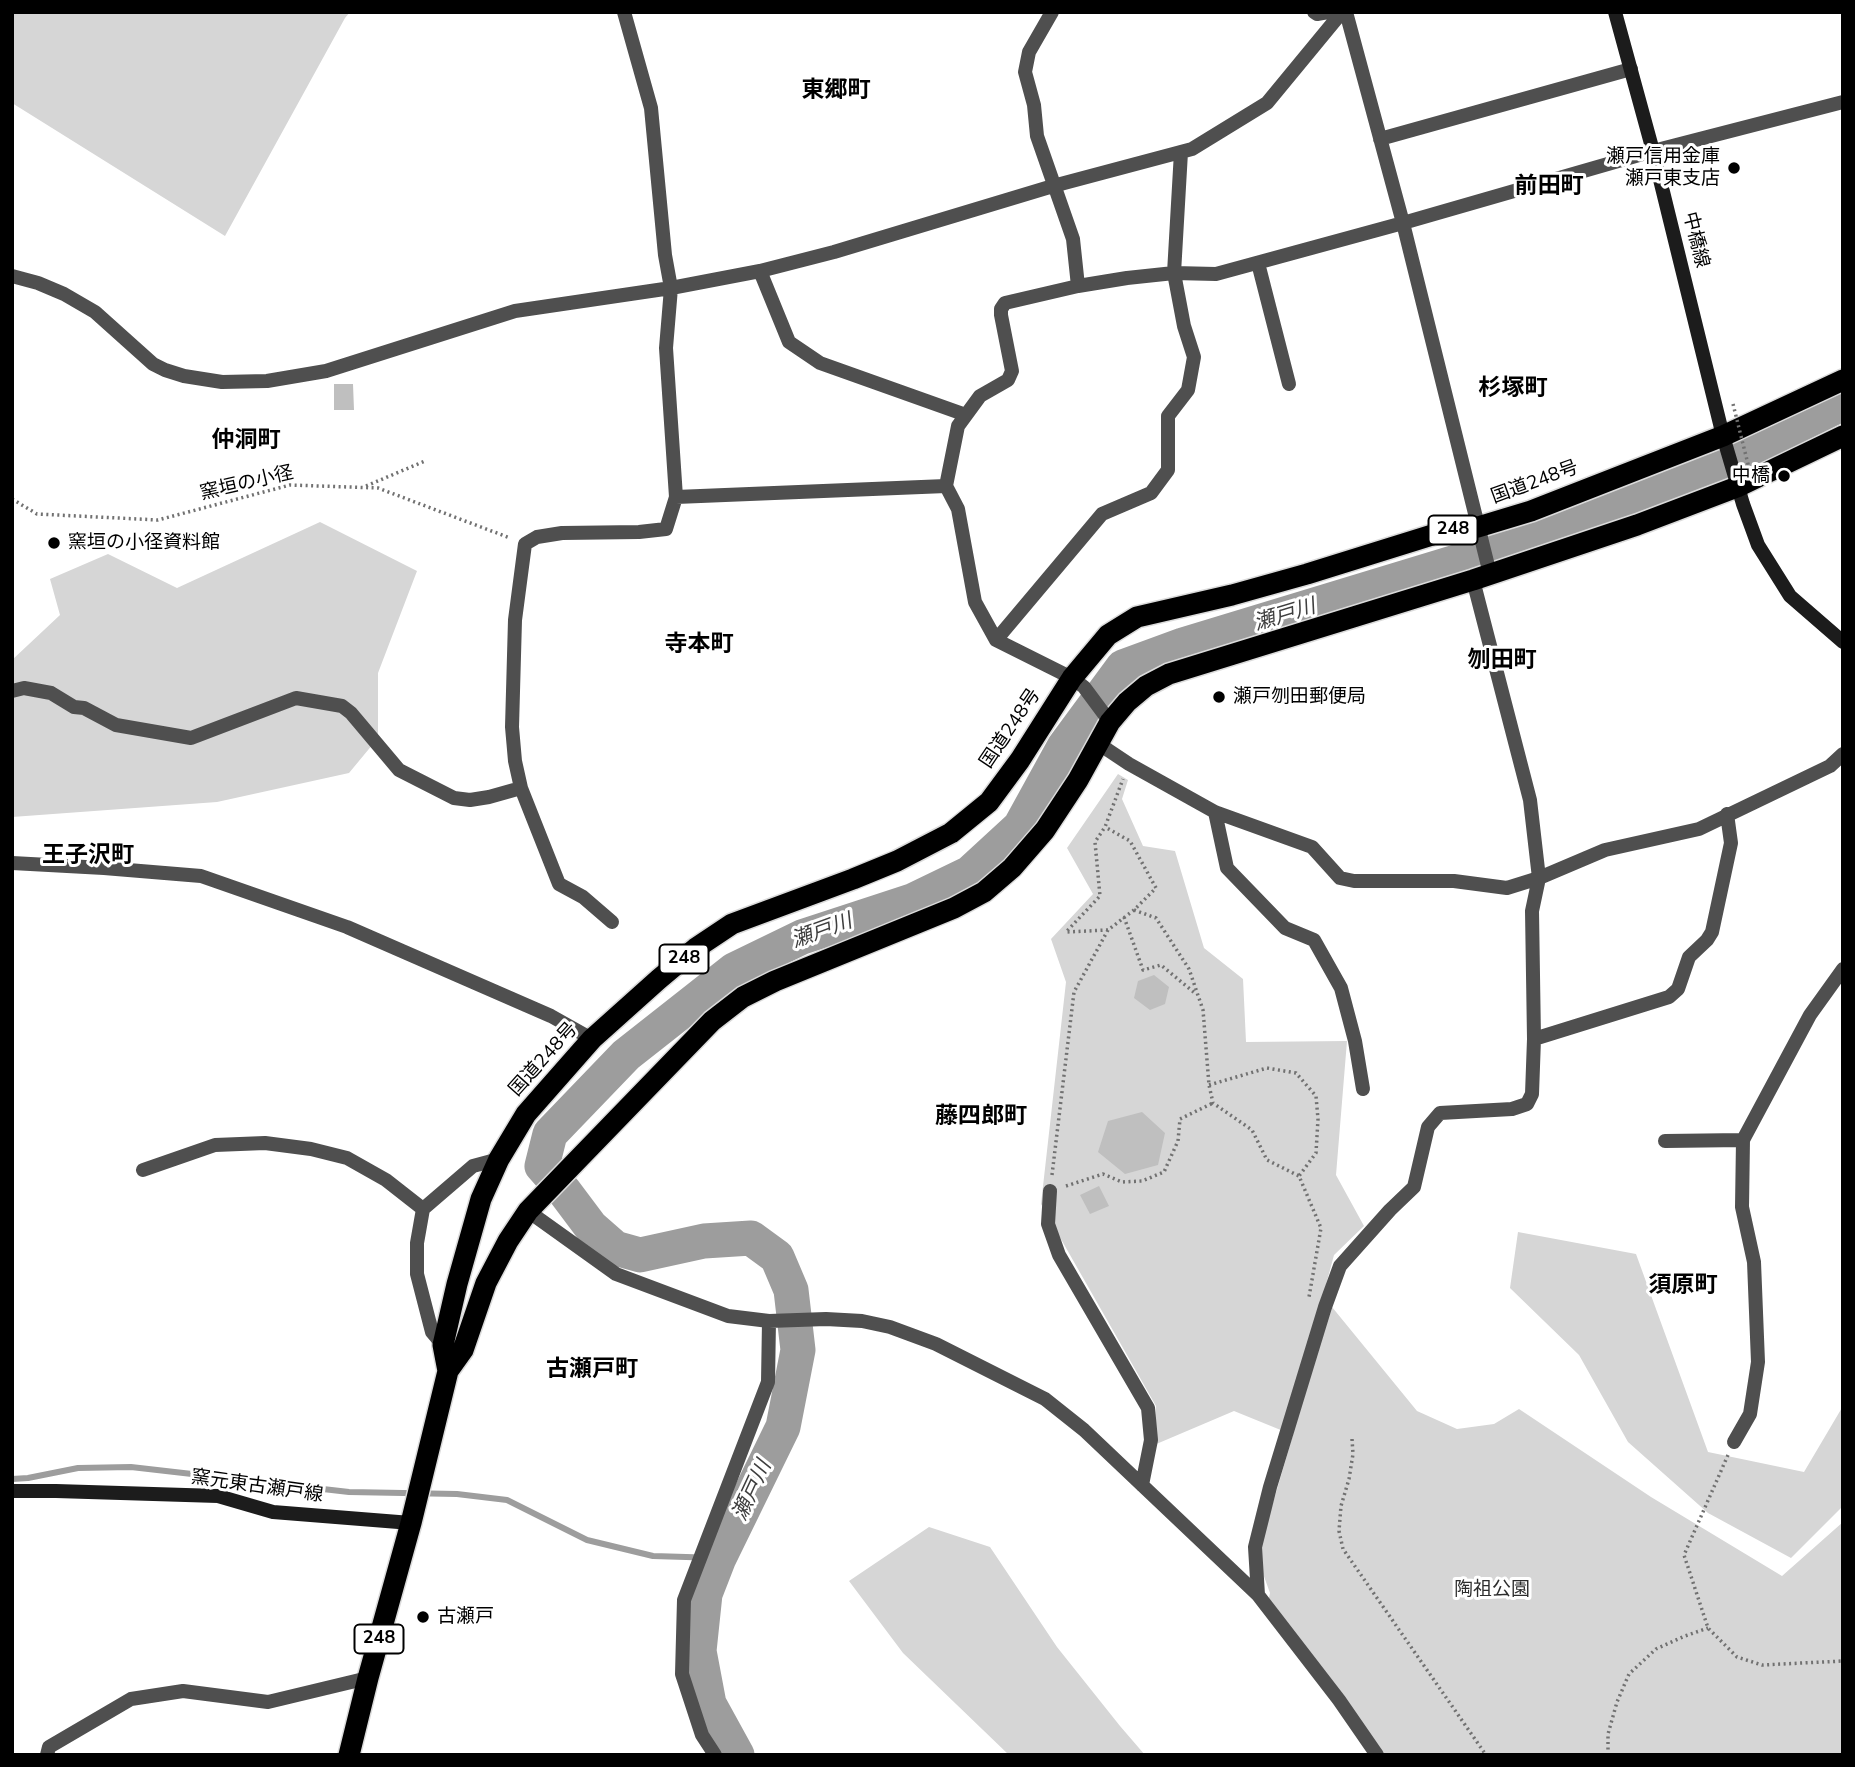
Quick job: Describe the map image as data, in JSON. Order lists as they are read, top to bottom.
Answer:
{
  "streets": {
    "highway": ["国道248号", "248"],
    "street": ["中橋線", "窯元東古瀬戸線"],
    "path": ["窯垣の小径"]
  },
  "crossings": [
    ["中橋線", "国道248号"],
    ["国道248号", "窯元東古瀬戸線"]
  ],
  "districts": [
    "東郷町",
    "前田町",
    "杉塚町",
    "仲洞町",
    "寺本町",
    "刎田町",
    "王子沢町",
    "藤四郎町",
    "須原町",
    "古瀬戸町"
  ],
  "water": ["瀬戸川"],
  "parks": ["陶祖公園"],
  "places": [
    "瀬戸信用金庫 瀬戸東支店",
    "中橋",
    "窯垣の小径資料館",
    "瀬戸刎田郵便局",
    "古瀬戸"
  ]
}
